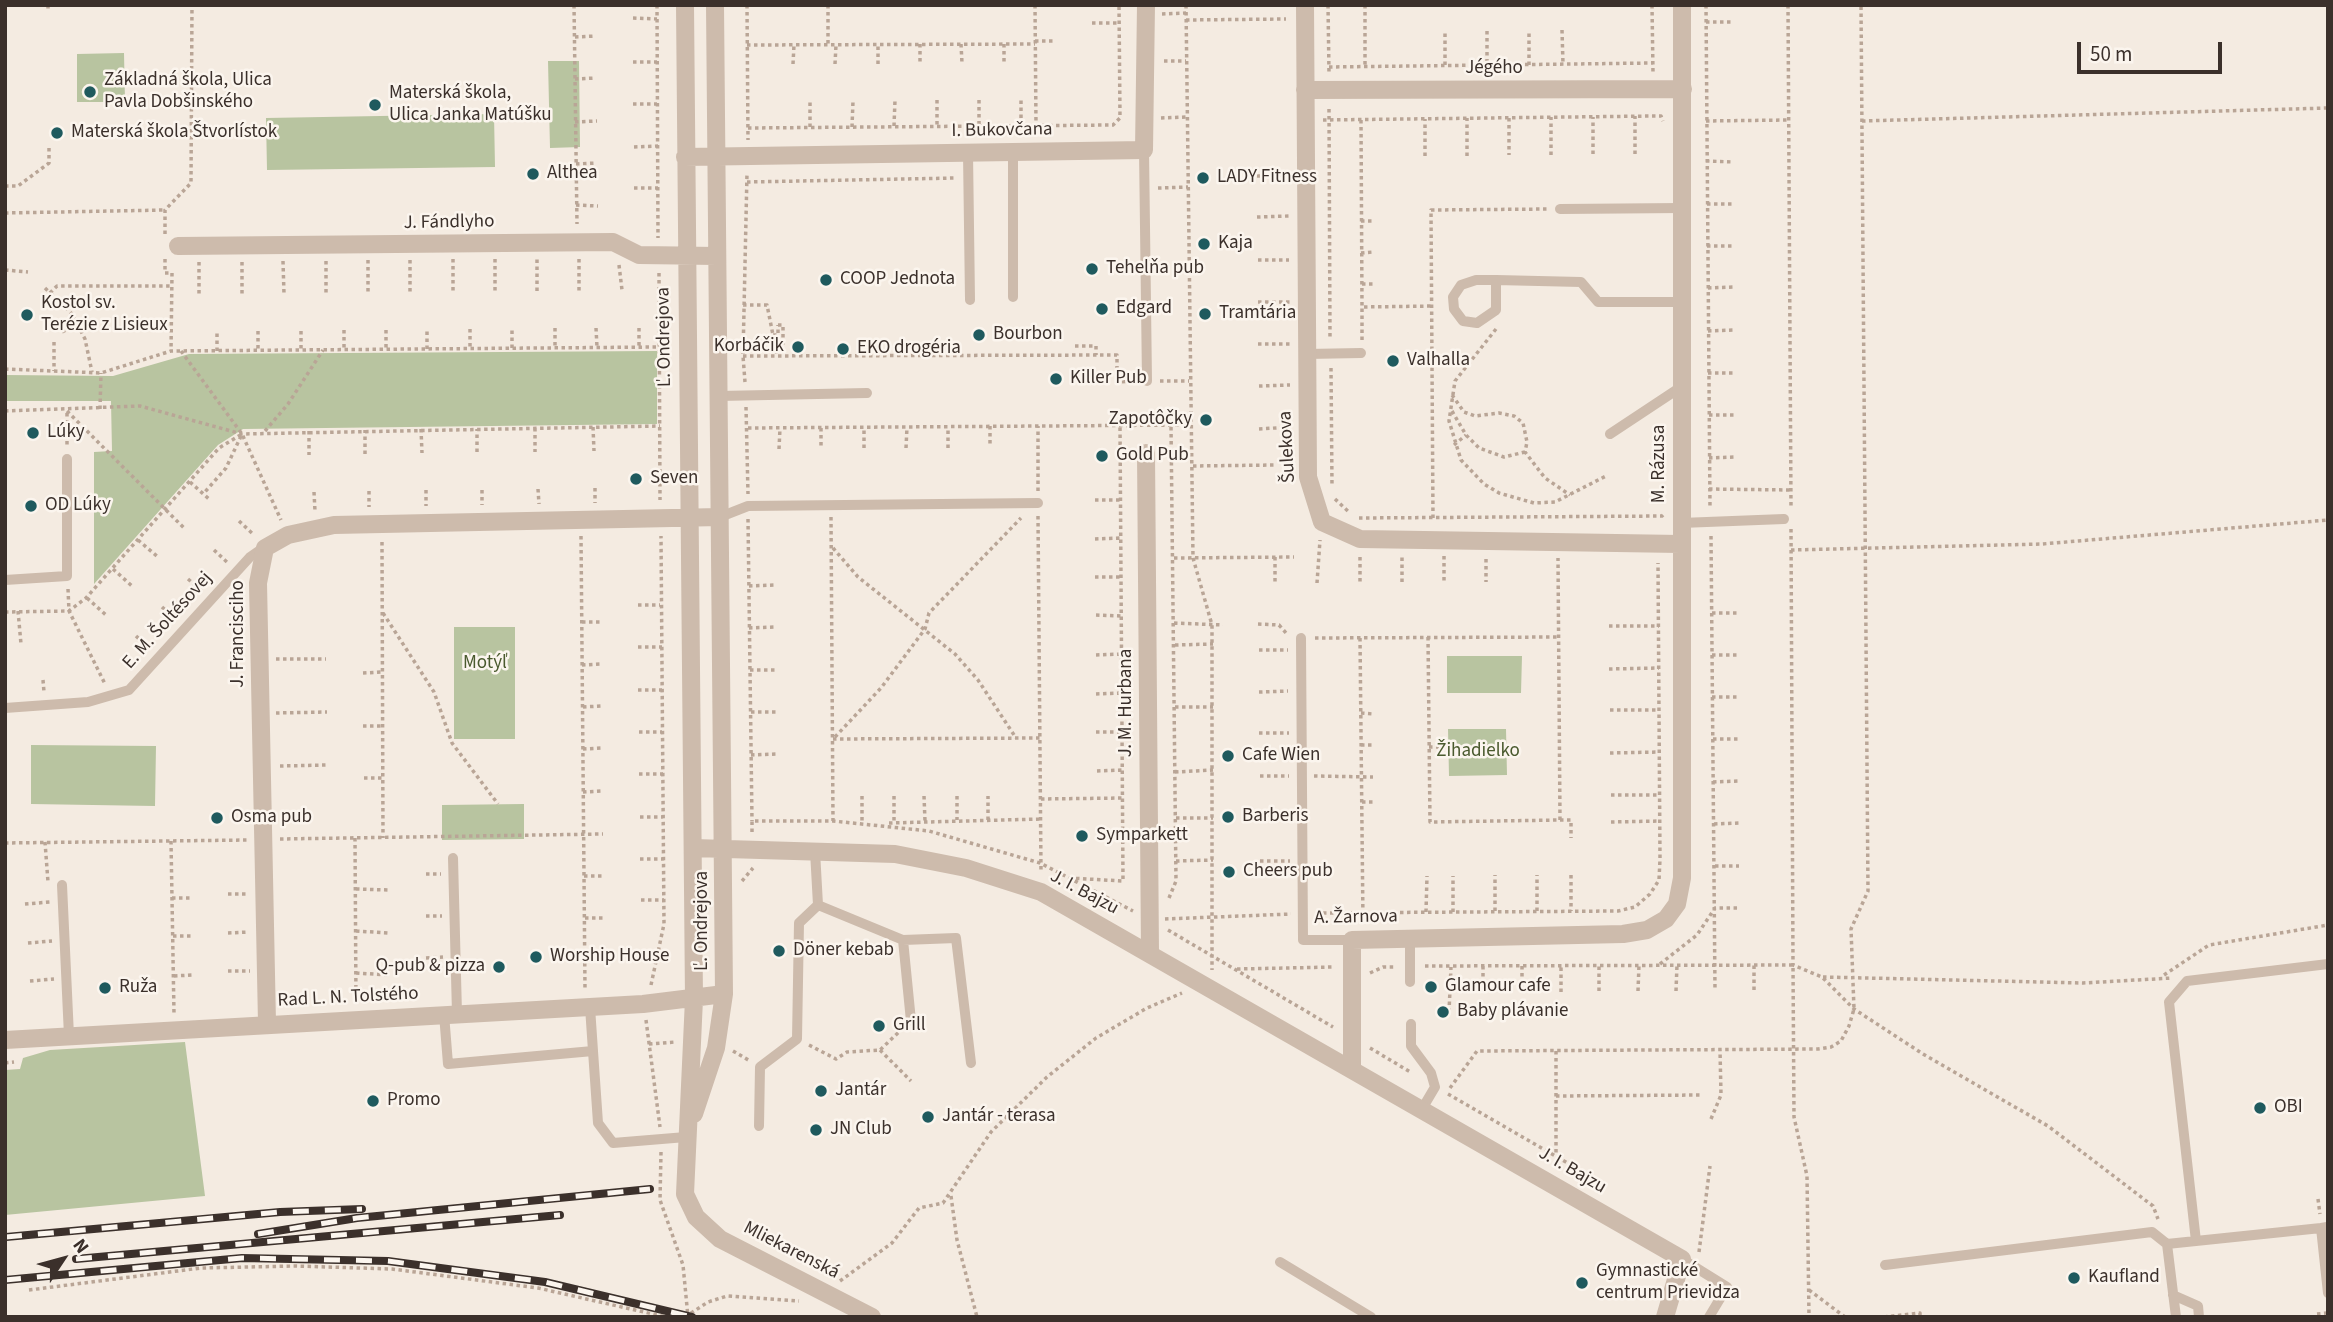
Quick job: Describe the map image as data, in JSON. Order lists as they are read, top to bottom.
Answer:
{
  "streets": {
    "street": [
      "Jégého",
      "I. Bukovčana",
      "J. Fándlyho",
      "Ľ. Ondrejova",
      "Šulekova",
      "M. Rázusa",
      "J. Francisciho",
      "J. M. Hurbana",
      "J. I. Bajzu",
      "A. Žarnova",
      "Rad L. N. Tolstého",
      "Mliekarenská"
    ],
    "lane": ["E. M. Šoltésovej"]
  },
  "crossings": [
    ["Jégého", "Šulekova"],
    ["Jégého", "M. Rázusa"],
    ["I. Bukovčana", "Ľ. Ondrejova"],
    ["J. Fándlyho", "Ľ. Ondrejova"],
    ["Ľ. Ondrejova", "J. I. Bajzu"],
    ["Ľ. Ondrejova", "Rad L. N. Tolstého"],
    ["Ľ. Ondrejova", "Mliekarenská"],
    ["Šulekova", "M. Rázusa"],
    ["M. Rázusa", "A. Žarnova"],
    ["E. M. Šoltésovej", "J. Francisciho"],
    ["J. Francisciho", "Rad L. N. Tolstého"],
    ["J. M. Hurbana", "J. I. Bajzu"]
  ],
  "parks": ["Motýľ", "Žihadielko"],
  "places": [
    "Základná škola, Ulica Pavla Dobšinského",
    "Materská škola, Ulica Janka Matúšku",
    "Materská škola Štvorlístok",
    "Althea",
    "LADY Fitness",
    "Kaja",
    "Tehelňa pub",
    "COOP Jednota",
    "Edgard",
    "Tramtária",
    "Kostol sv. Terézie z Lisieux",
    "Bourbon",
    "Korbáčik",
    "EKO drogéria",
    "Valhalla",
    "Killer Pub",
    "Zapotôčky",
    "Lúky",
    "Gold Pub",
    "Seven",
    "OD Lúky",
    "Cafe Wien",
    "Barberis",
    "Osma pub",
    "Symparkett",
    "Cheers pub",
    "Döner kebab",
    "Worship House",
    "Q-pub & pizza",
    "Glamour cafe",
    "Ruža",
    "Baby plávanie",
    "Grill",
    "Jantár",
    "Promo",
    "OBI",
    "Jantár - terasa",
    "JN Club",
    "Kaufland",
    "Gymnastické centrum Prievidza"
  ],
  "scale_bar": "50 m",
  "north": "top right"
}
